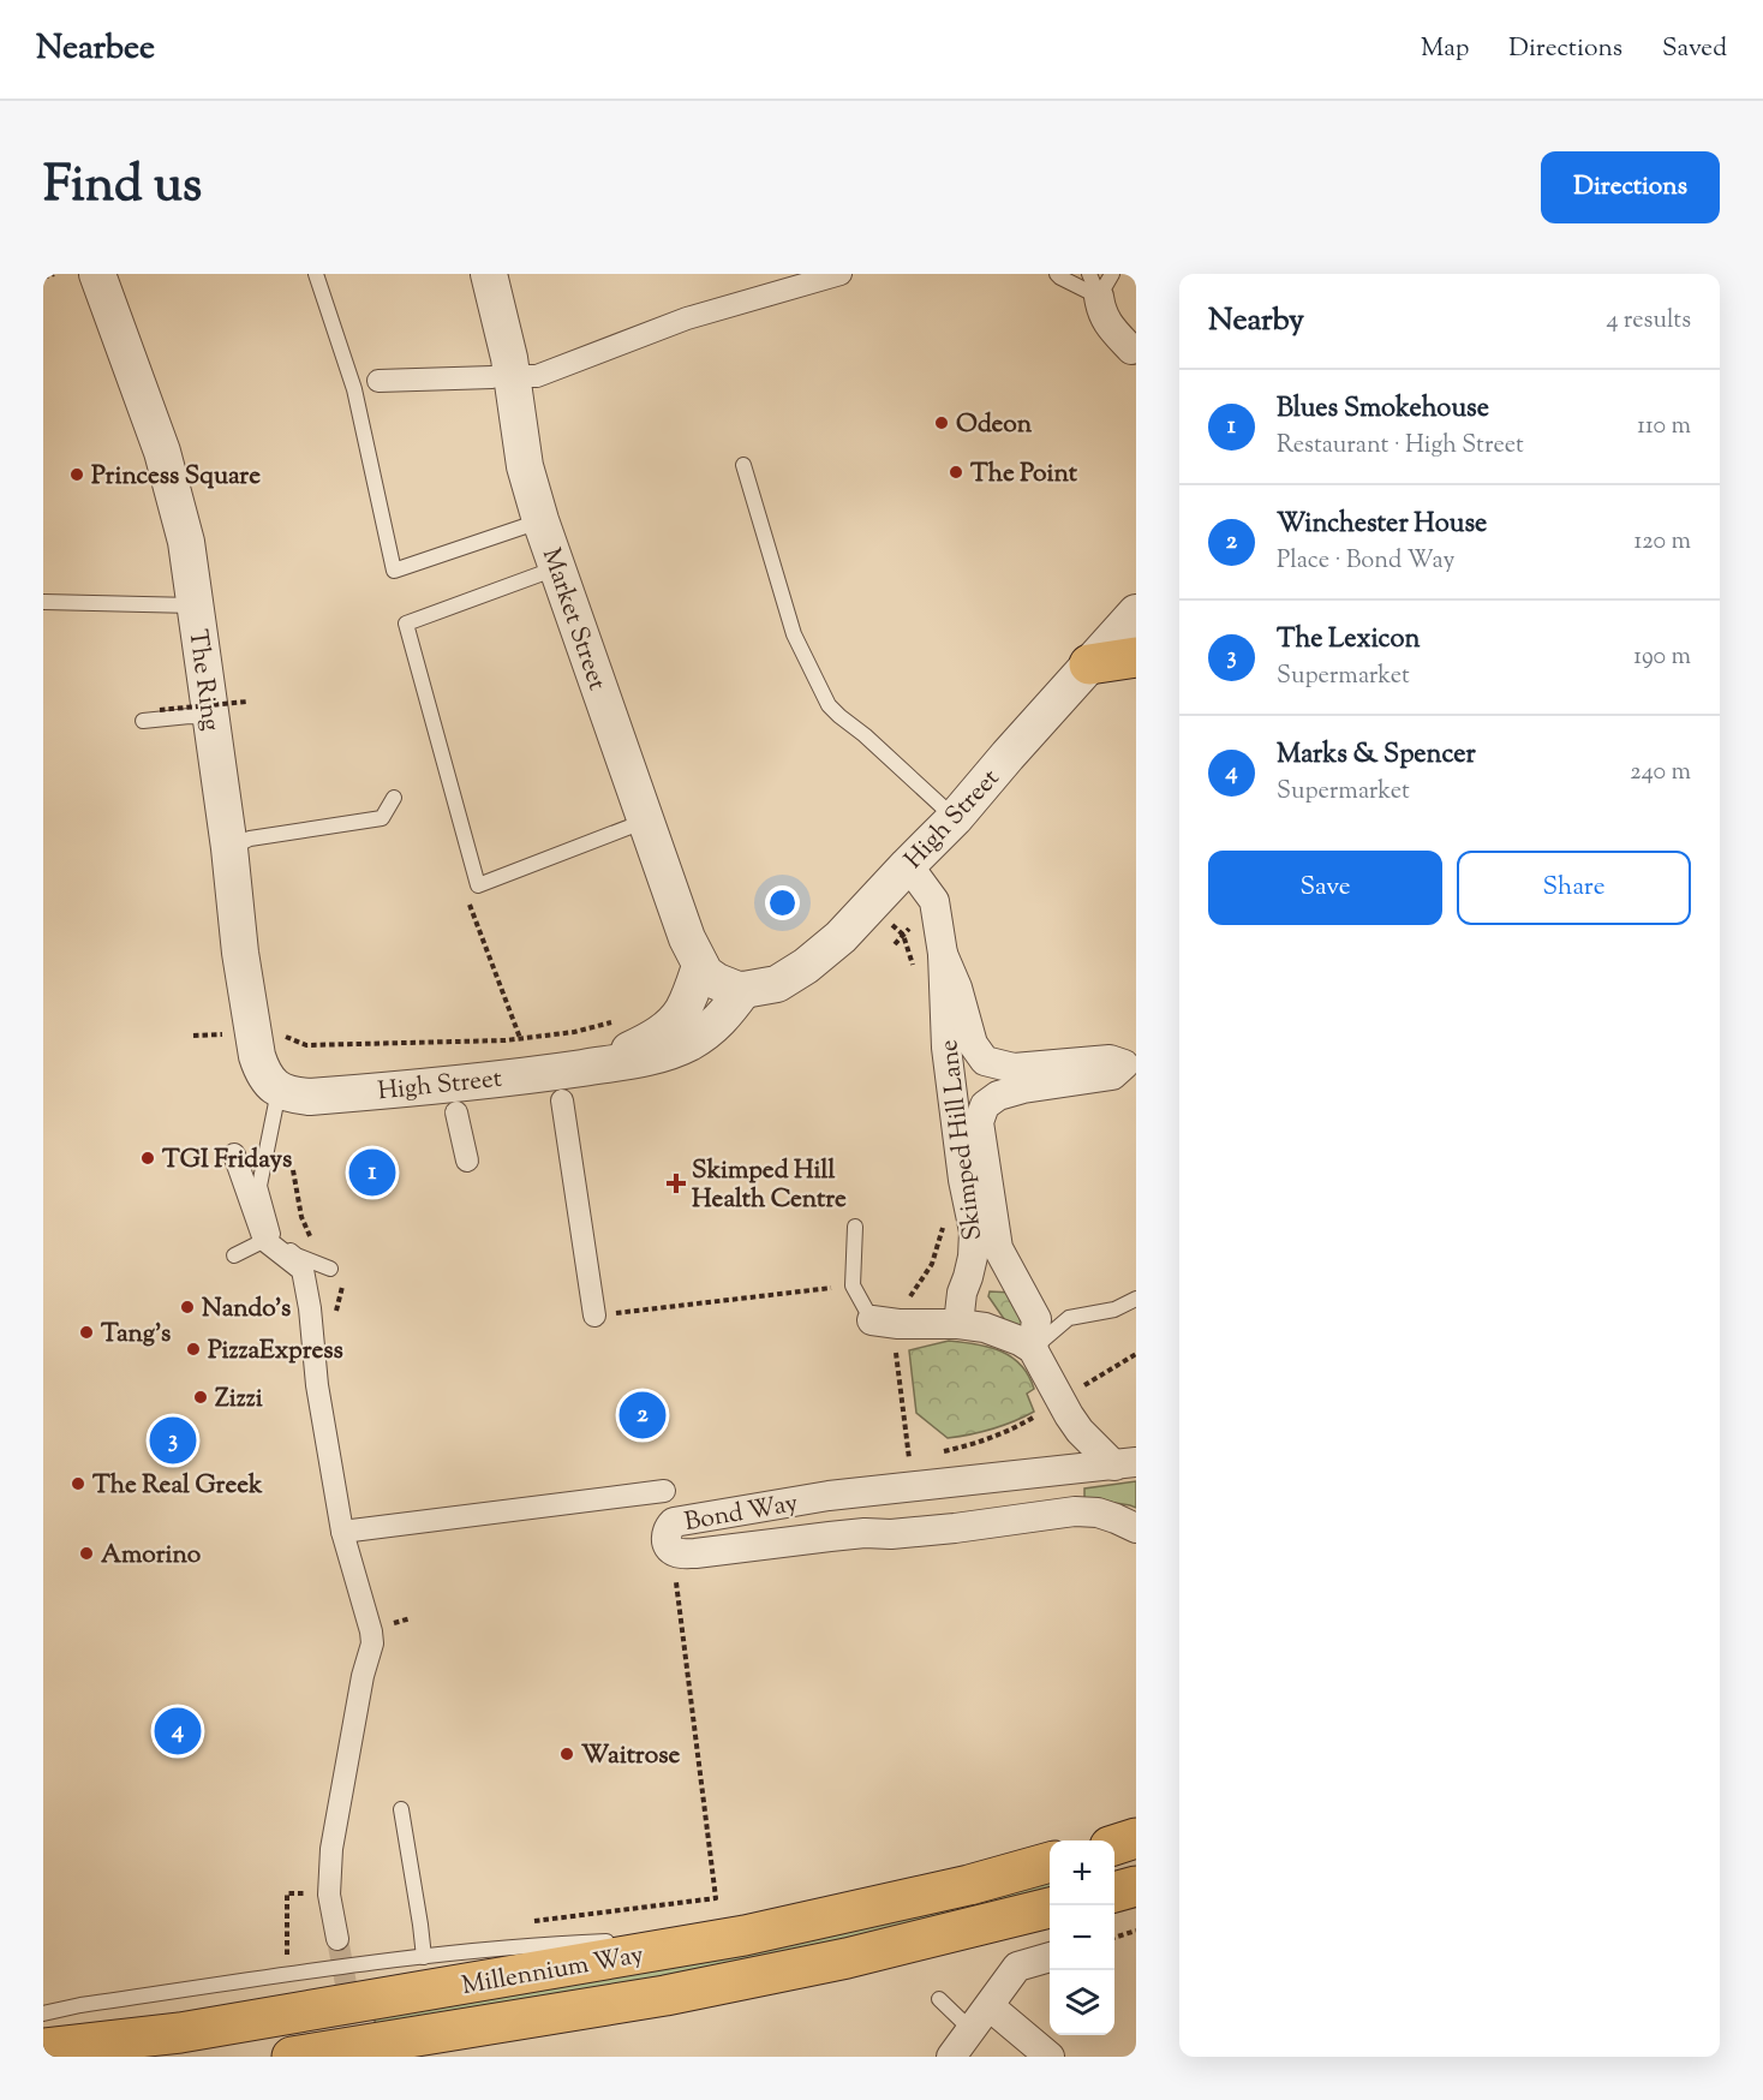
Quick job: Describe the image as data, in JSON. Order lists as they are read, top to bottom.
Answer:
{
  "streets": {
    "main road": ["Millennium Way"],
    "street": [
      "Market Street",
      "The Ring",
      "High Street",
      "Skimped Hill Lane",
      "Bond Way"
    ]
  },
  "crossings": [
    ["Market Street", "High Street"],
    ["The Ring", "High Street"],
    ["High Street", "Skimped Hill Lane"],
    ["Skimped Hill Lane", "Bond Way"]
  ],
  "places": {
    "other": [
      "Odeon",
      "The Point",
      "Princess Square",
      "TGI Fridays",
      "Nando's",
      "Tang's",
      "PizzaExpress",
      "Zizzi",
      "The Real Greek",
      "Amorino",
      "Waitrose"
    ],
    "health": ["Skimped Hill Health Centre"]
  },
  "page": {
    "header": "Nearbee",
    "nav": ["Map", "Directions", "Saved"],
    "title": "Find us",
    "buttons": [
      "Directions",
      ["Save", "Share"]
    ],
    "heading": ["Nearby", "4 results"],
    "list": [
      {
        "mark": "1",
        "name": "Blues Smokehouse",
        "note": "Restaurant · High Street",
        "value": "110 m"
      },
      {
        "mark": "2",
        "name": "Winchester House",
        "note": "Place · Bond Way",
        "value": "120 m"
      },
      {
        "mark": "3",
        "name": "The Lexicon",
        "note": "Supermarket",
        "value": "190 m"
      },
      {
        "mark": "4",
        "name": "Marks & Spencer",
        "note": "Supermarket",
        "value": "240 m"
      }
    ],
    "pins": [
      "1",
      "2",
      "3",
      "4"
    ],
    "map_buttons": ["+", "−"]
  }
}
